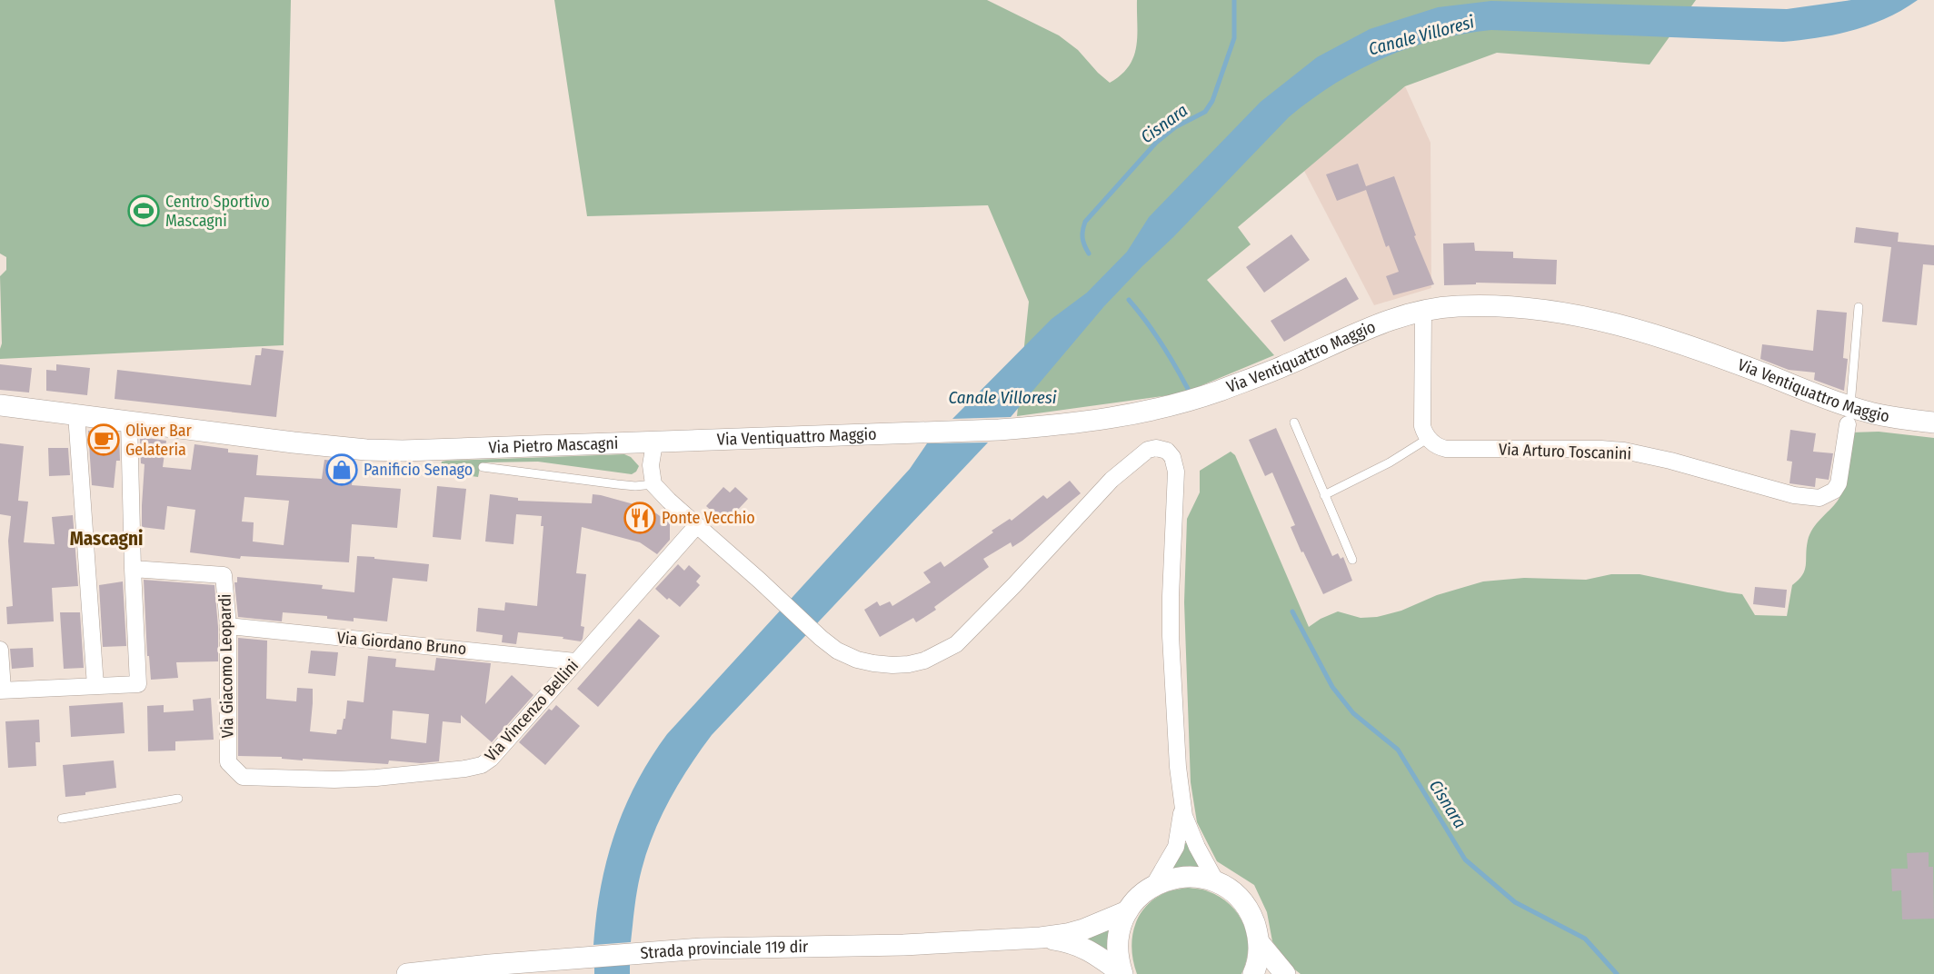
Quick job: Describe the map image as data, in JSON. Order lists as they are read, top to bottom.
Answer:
{
  "streets": {
    "street": [
      "Via Ventiquattro Maggio",
      "Via Pietro Mascagni",
      "Via Arturo Toscanini",
      "Via Giordano Bruno",
      "Via Giacomo Leopardi",
      "Via Vincenzo Bellini",
      "Strada provinciale 119 dir"
    ]
  },
  "crossings": [
    ["Via Ventiquattro Maggio", "Via Pietro Mascagni"],
    ["Via Ventiquattro Maggio", "Via Arturo Toscanini"],
    ["Via Giordano Bruno", "Via Giacomo Leopardi"],
    ["Via Giordano Bruno", "Via Vincenzo Bellini"],
    ["Via Giacomo Leopardi", "Via Vincenzo Bellini"]
  ],
  "districts": ["Mascagni"],
  "water": ["Canale Villoresi", "Cisnara"],
  "places": {
    "sports": ["Centro Sportivo Mascagni"],
    "cafe": ["Oliver Bar Gelateria"],
    "shop": ["Panificio Senago"],
    "restaurant": ["Ponte Vecchio"]
  }
}
